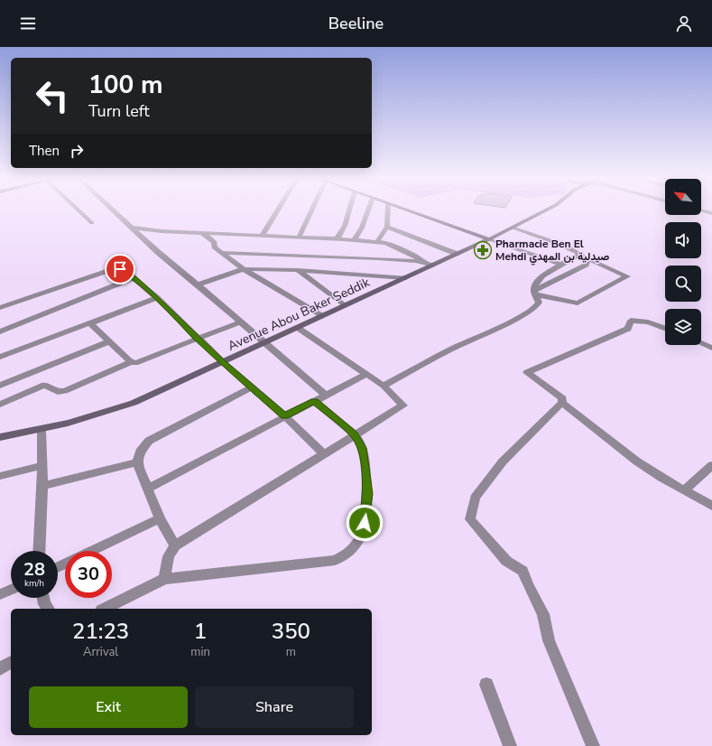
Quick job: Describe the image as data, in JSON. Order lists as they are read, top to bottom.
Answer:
{
  "streets": {
    "main road": ["Avenue Abou Baker Seddik"]
  },
  "places": {
    "pharmacy": ["Pharmacie Ben El Mehdi صيدلية بن المهدي"]
  },
  "north": "top left",
  "page": {
    "header": "Beeline",
    "turn": ["100 m", "Turn left"],
    "then": "Then",
    "speed": "28 km/h",
    "limit": "30",
    "eta": [
      "21:23",
      "Arrival",
      "1",
      "min",
      "350",
      "m"
    ],
    "buttons": ["Exit", "Share"]
  }
}
